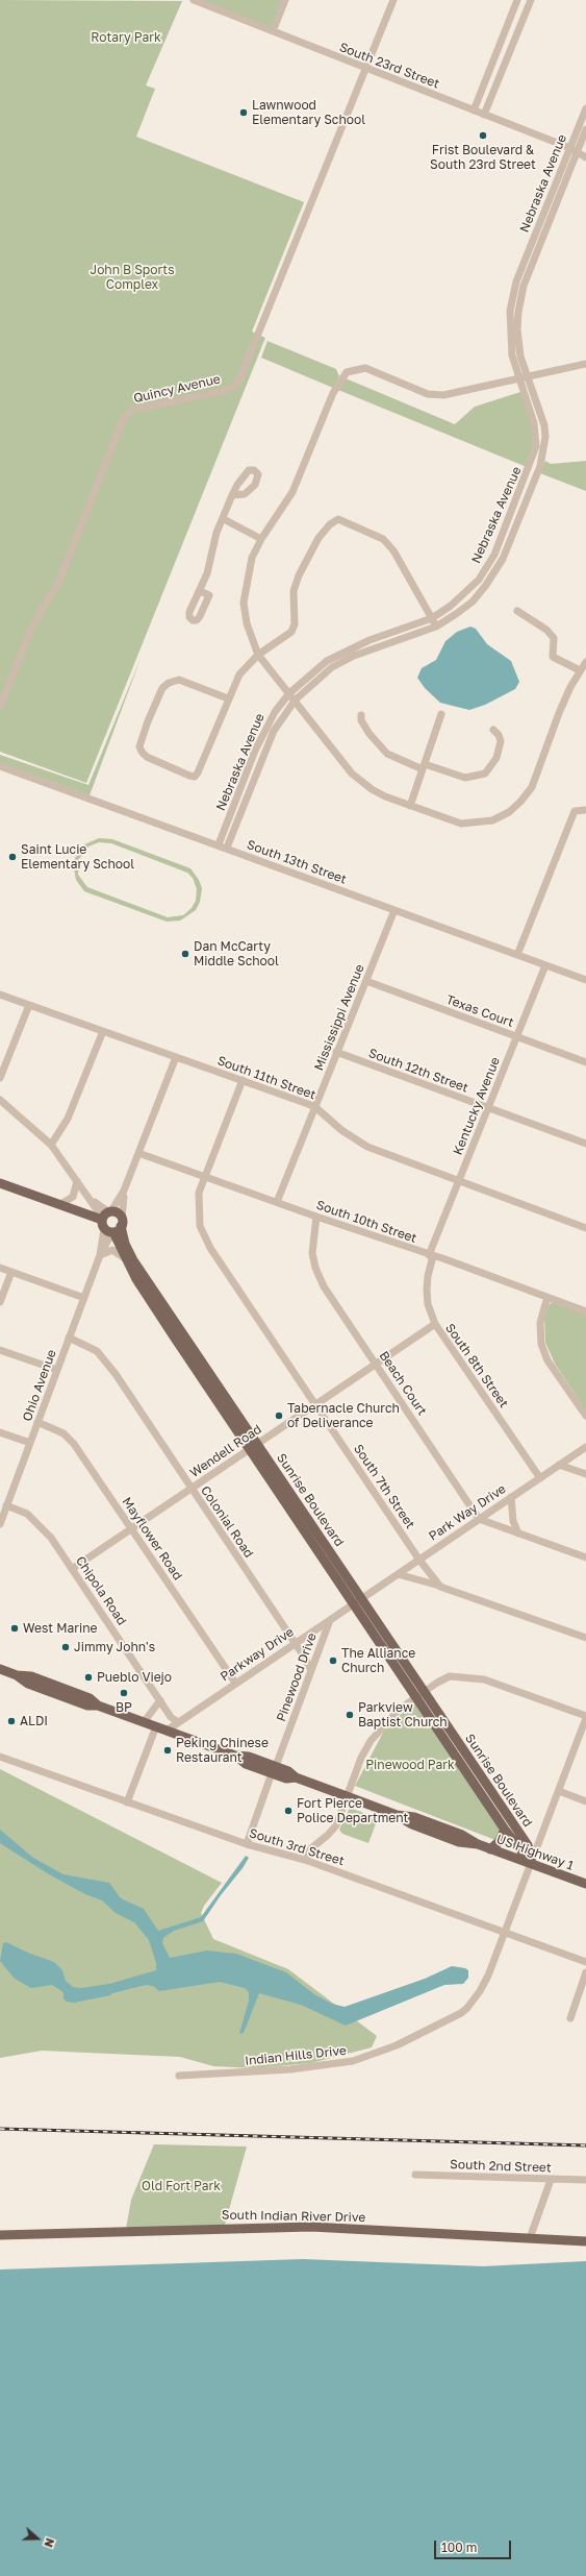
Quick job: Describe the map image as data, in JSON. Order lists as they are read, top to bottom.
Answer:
{
  "streets": {
    "main road": ["Sunrise Boulevard", "US Highway 1", "South Indian River Drive"],
    "street": [
      "South 23rd Street",
      "Nebraska Avenue",
      "Quincy Avenue",
      "South 13th Street",
      "Texas Court",
      "Mississippi Avenue",
      "South 12th Street",
      "South 11th Street",
      "Kentucky Avenue",
      "South 10th Street",
      "South 8th Street",
      "Beach Court",
      "Ohio Avenue",
      "Wendell Road",
      "South 7th Street",
      "Park Way Drive",
      "Colonial Road",
      "Mayflower Road",
      "Chipola Road",
      "Parkway Drive",
      "Pinewood Drive",
      "South 3rd Street",
      "Indian Hills Drive",
      "South 2nd Street"
    ]
  },
  "crossings": [
    ["South 23rd Street", "Nebraska Avenue"],
    ["South 23rd Street", "Quincy Avenue"],
    ["Nebraska Avenue", "South 13th Street"],
    ["South 13th Street", "Mississippi Avenue"],
    ["South 13th Street", "Kentucky Avenue"],
    ["Texas Court", "Mississippi Avenue"],
    ["Texas Court", "Kentucky Avenue"],
    ["Mississippi Avenue", "South 12th Street"],
    ["Mississippi Avenue", "South 11th Street"],
    ["Mississippi Avenue", "South 10th Street"],
    ["South 12th Street", "Kentucky Avenue"],
    ["South 11th Street", "Kentucky Avenue"],
    ["South 11th Street", "Ohio Avenue"],
    ["Kentucky Avenue", "South 10th Street"],
    ["Kentucky Avenue", "South 8th Street"],
    ["South 10th Street", "South 8th Street"],
    ["South 10th Street", "Beach Court"],
    ["South 10th Street", "Ohio Avenue"],
    ["South 10th Street", "South 7th Street"],
    ["South 8th Street", "Wendell Road"],
    ["South 8th Street", "Park Way Drive"],
    ["Beach Court", "Wendell Road"],
    ["Beach Court", "Park Way Drive"],
    ["Ohio Avenue", "Sunrise Boulevard"],
    ["Ohio Avenue", "Colonial Road"],
    ["Ohio Avenue", "Mayflower Road"],
    ["Ohio Avenue", "Chipola Road"],
    ["Wendell Road", "South 7th Street"],
    ["Wendell Road", "Sunrise Boulevard"],
    ["Wendell Road", "Colonial Road"],
    ["Wendell Road", "Mayflower Road"],
    ["Wendell Road", "Chipola Road"],
    ["South 7th Street", "Park Way Drive"],
    ["Sunrise Boulevard", "Park Way Drive"],
    ["Sunrise Boulevard", "Parkway Drive"],
    ["Sunrise Boulevard", "US Highway 1"],
    ["Sunrise Boulevard", "Indian Hills Drive"],
    ["Park Way Drive", "Parkway Drive"],
    ["Colonial Road", "Parkway Drive"],
    ["Colonial Road", "Pinewood Drive"],
    ["Mayflower Road", "Parkway Drive"],
    ["Chipola Road", "Parkway Drive"],
    ["Parkway Drive", "Pinewood Drive"],
    ["Parkway Drive", "US Highway 1"],
    ["Pinewood Drive", "South 3rd Street"],
    ["Pinewood Drive", "US Highway 1"],
    ["South 3rd Street", "Indian Hills Drive"],
    ["US Highway 1", "Indian Hills Drive"]
  ],
  "parks": [
    "Rotary Park",
    "John B Sports Complex",
    "Pinewood Park",
    "Old Fort Park"
  ],
  "places": [
    "Lawnwood Elementary School",
    "Frist Boulevard & South 23rd Street",
    "Saint Lucie Elementary School",
    "Dan McCarty Middle School",
    "Tabernacle Church of Deliverance",
    "West Marine",
    "Jimmy John's",
    "The Alliance Church",
    "Pueblo Viejo",
    "BP",
    "Parkview Baptist Church",
    "ALDI",
    "Peking Chinese Restaurant",
    "Fort Pierce Police Department"
  ],
  "scale_bar": "100 m",
  "north": "right"
}
